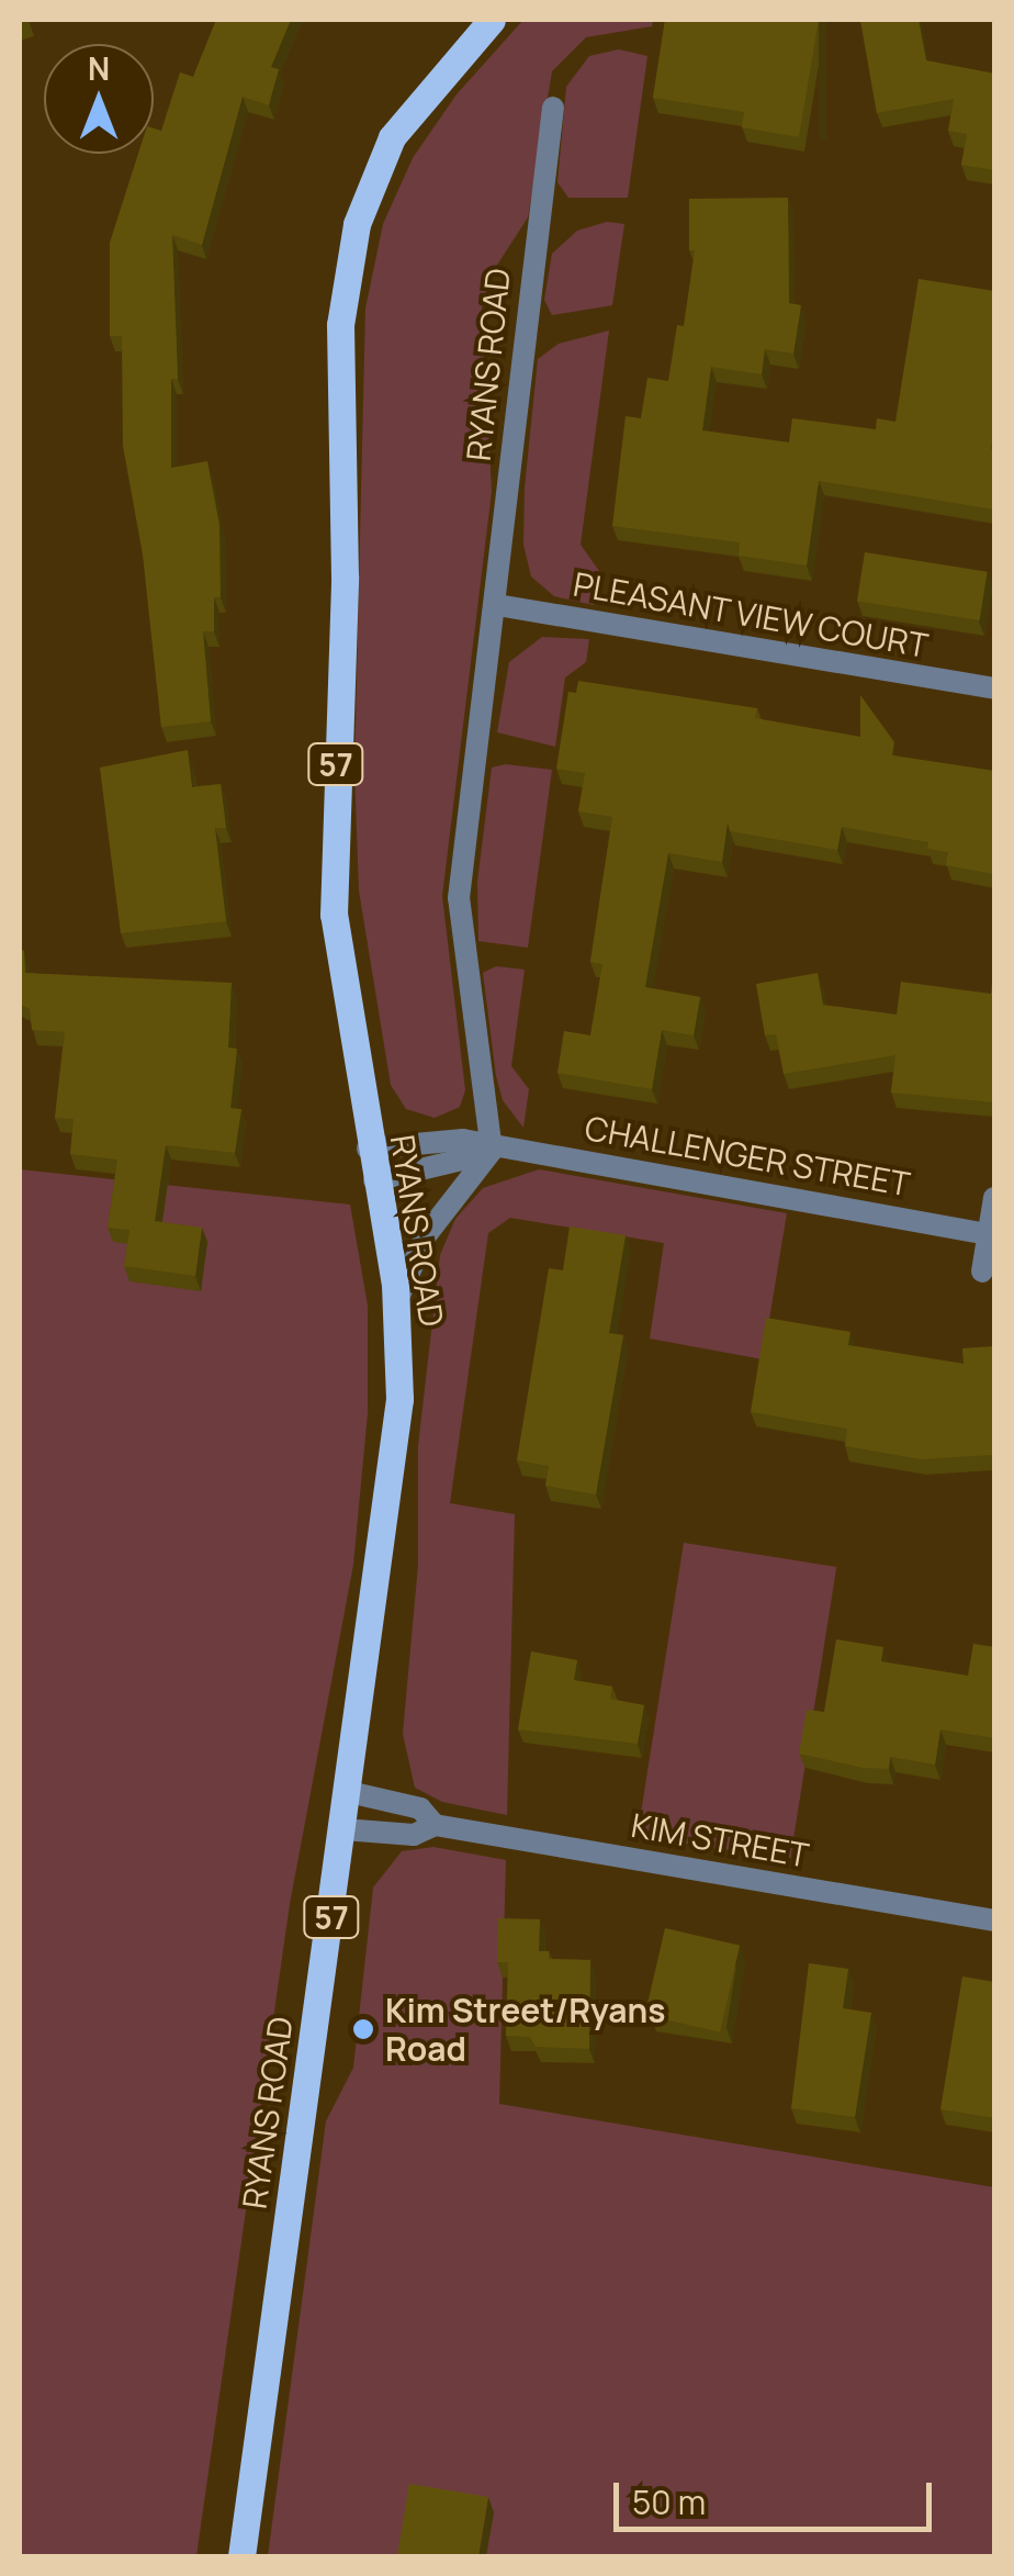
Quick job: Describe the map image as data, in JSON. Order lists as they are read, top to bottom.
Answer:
{
  "streets": {
    "main road": ["RYANS ROAD", "57"],
    "street": ["PLEASANT VIEW COURT", "CHALLENGER STREET", "KIM STREET"]
  },
  "crossings": [
    ["RYANS ROAD", "PLEASANT VIEW COURT"],
    ["RYANS ROAD", "CHALLENGER STREET"],
    ["RYANS ROAD", "KIM STREET"]
  ],
  "places": ["Kim Street/Ryans Road"],
  "scale_bar": "50 m",
  "north": "top"
}
